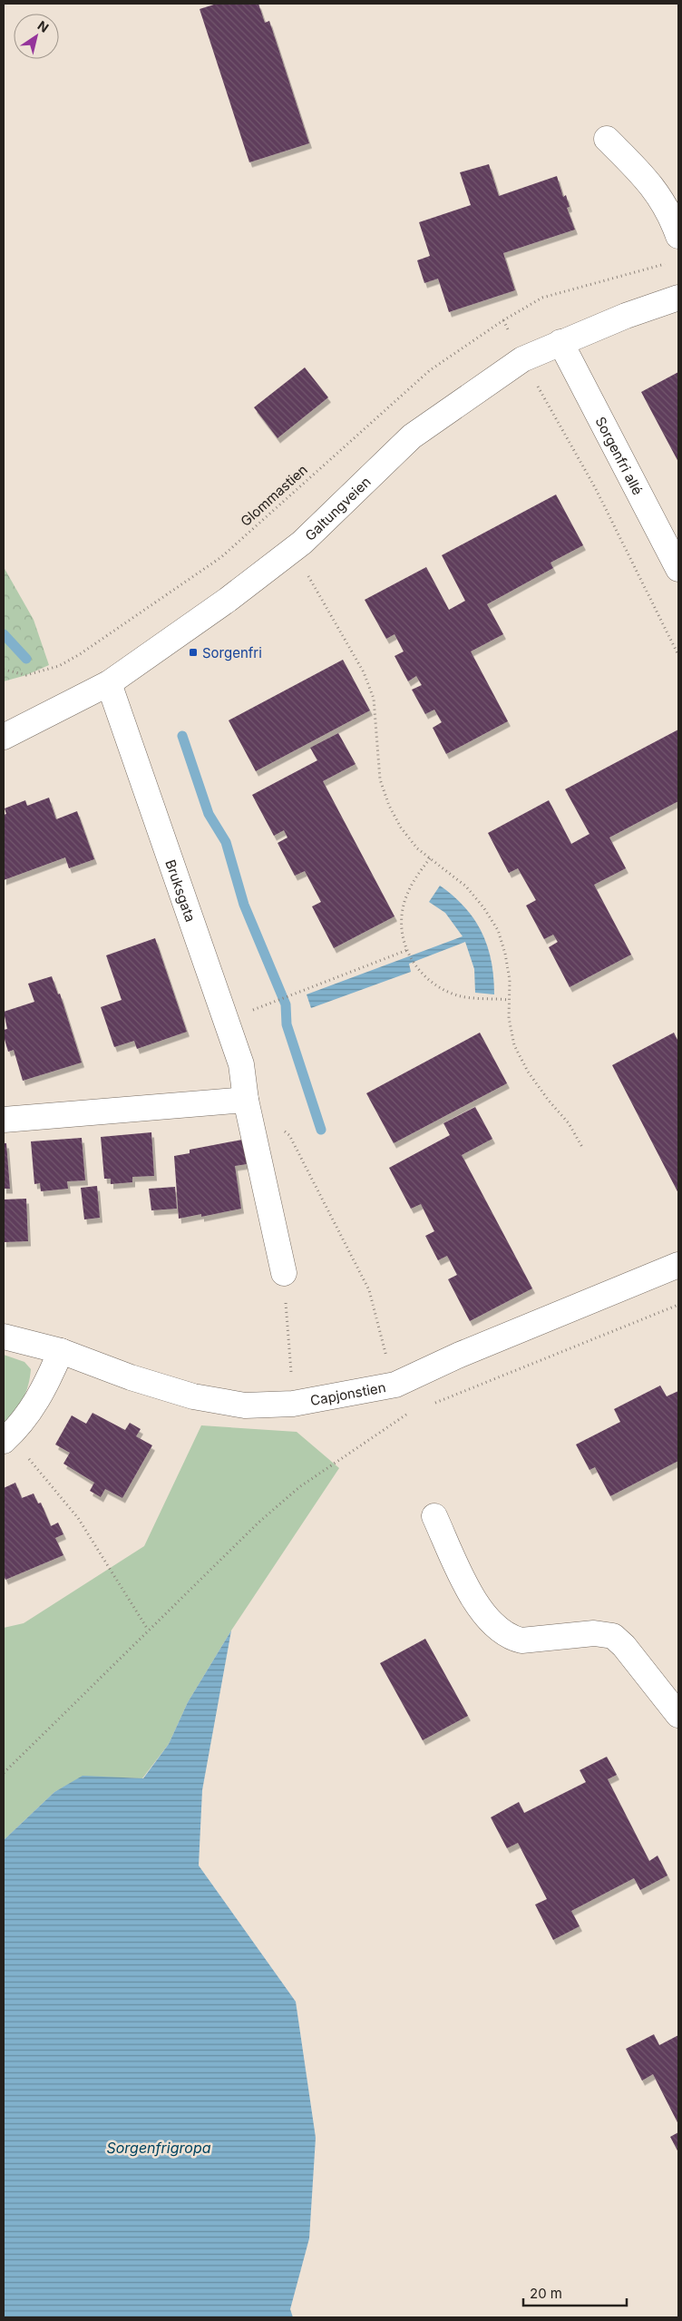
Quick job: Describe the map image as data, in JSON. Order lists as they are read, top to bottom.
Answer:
{
  "streets": {
    "street": [
      "Sorgenfri allé",
      "Galtungveien",
      "Bruksgata",
      "Capjonstien"
    ],
    "path": ["Glommastien"]
  },
  "crossings": [
    ["Sorgenfri allé", "Galtungveien"],
    ["Galtungveien", "Bruksgata"]
  ],
  "water": ["Sorgenfrigropa"],
  "places": {
    "transit": ["Sorgenfri"]
  },
  "scale_bar": "20 m",
  "north": "top right"
}
